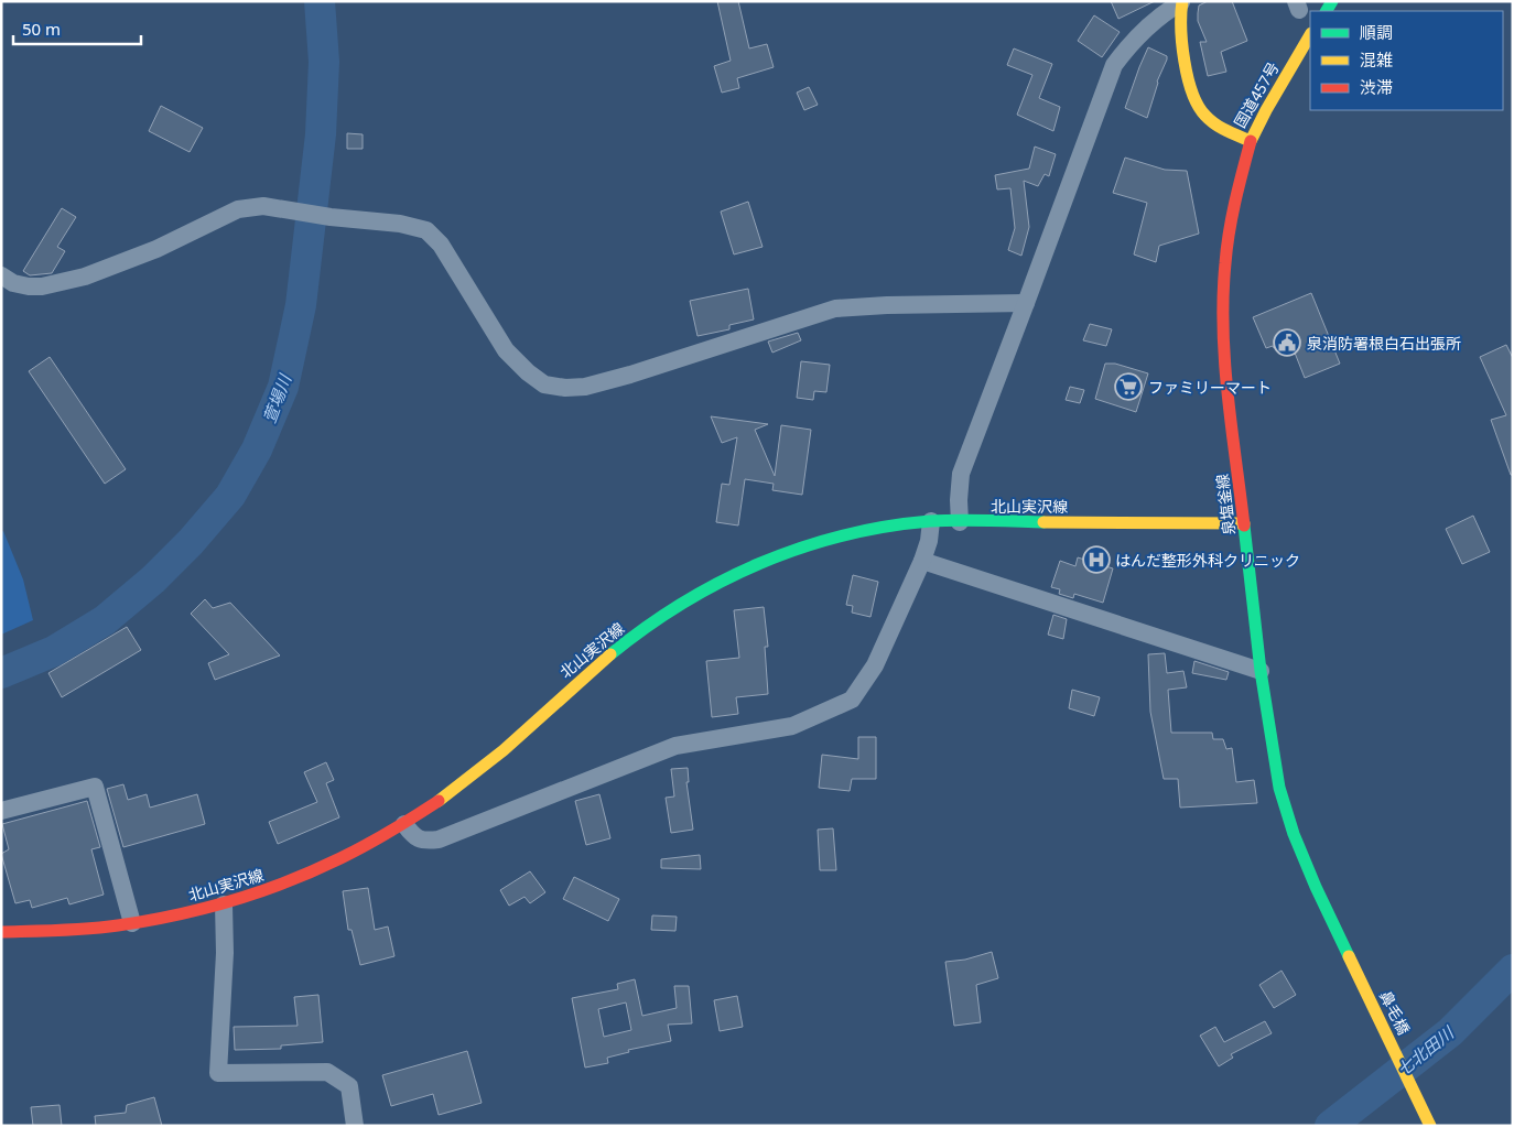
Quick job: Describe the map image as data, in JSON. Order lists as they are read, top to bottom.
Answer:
{
  "streets": {
    "main road": [
      "国道457号",
      "泉塩釜線",
      "北山実沢線",
      "鼻毛橋"
    ]
  },
  "crossings": [
    ["国道457号", "泉塩釜線"],
    ["泉塩釜線", "北山実沢線"],
    ["泉塩釜線", "鼻毛橋"]
  ],
  "water": ["萱場川", "七北田川"],
  "places": {
    "public building": ["泉消防署根白石出張所"],
    "supermarket": ["ファミリーマート"],
    "hospital": ["はんだ整形外科クリニック"]
  },
  "legend": ["順調", "混雑", "渋滞"],
  "scale_bar": "50 m"
}
